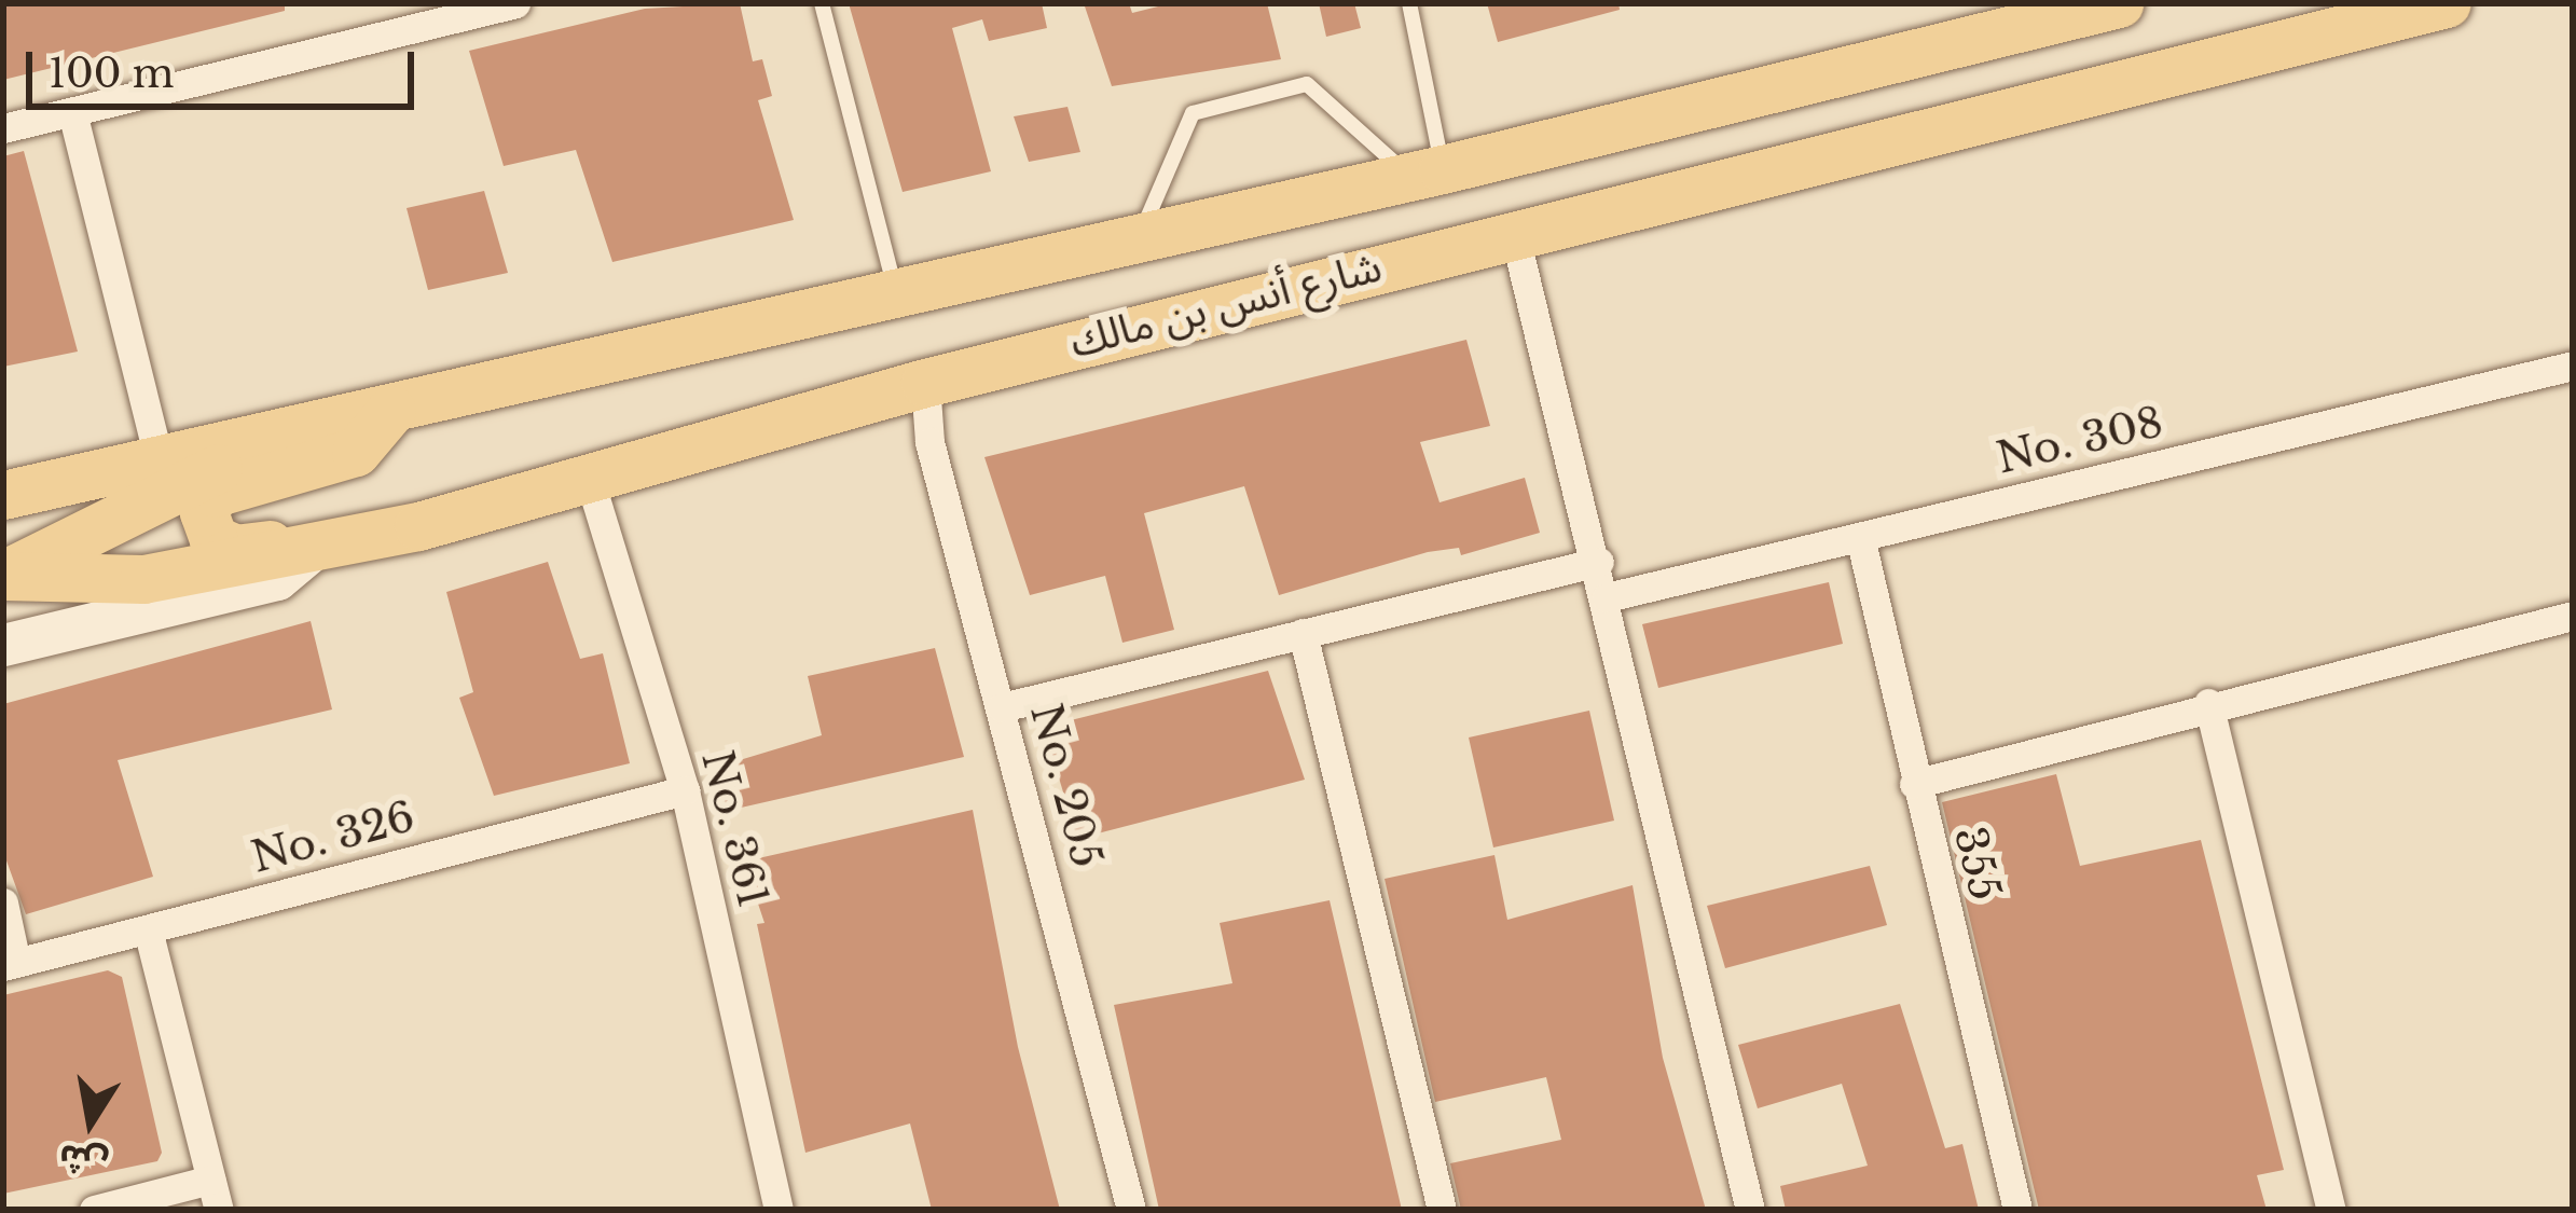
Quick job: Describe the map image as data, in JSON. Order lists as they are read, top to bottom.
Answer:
{
  "streets": {
    "main road": ["شارع أنس بن مالك"],
    "street": [
      "No. 308",
      "No. 205",
      "No. 361",
      "No. 326",
      "355"
    ]
  },
  "crossings": [
    ["شارع أنس بن مالك", "No. 205"],
    ["شارع أنس بن مالك", "No. 361"],
    ["No. 308", "355"],
    ["No. 361", "No. 326"]
  ],
  "scale_bar": "100 m",
  "north": "bottom"
}
